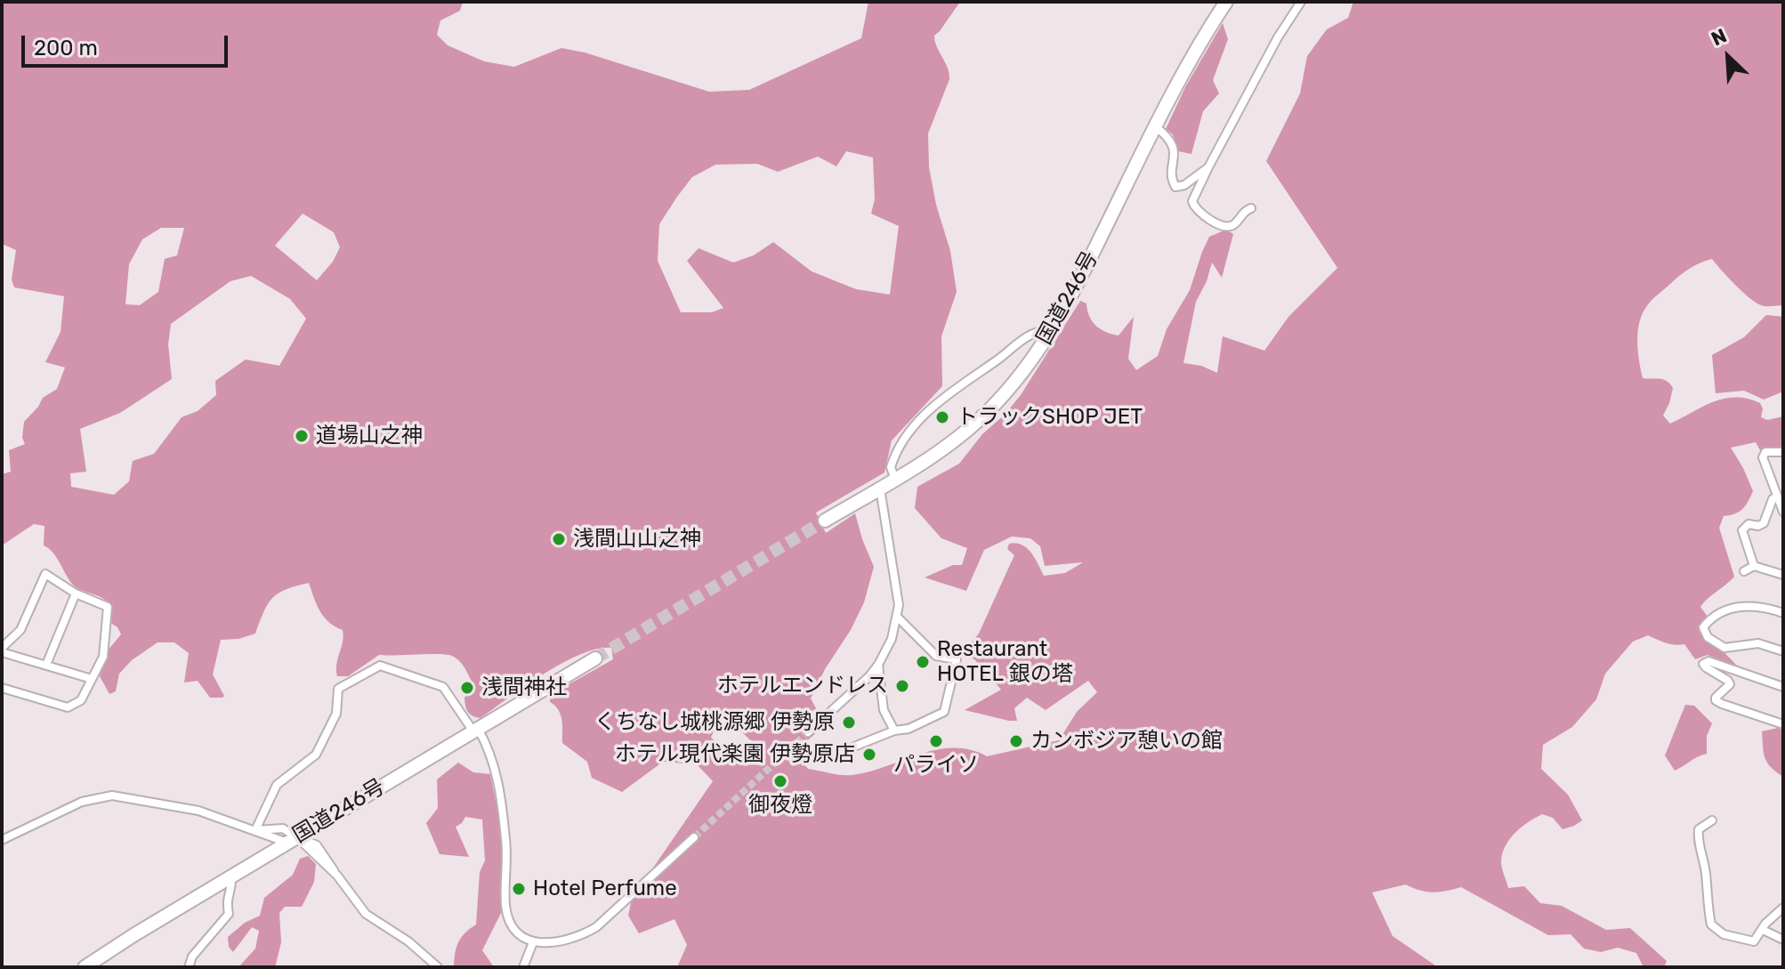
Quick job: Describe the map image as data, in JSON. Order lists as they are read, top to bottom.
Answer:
{
  "streets": {
    "highway": ["国道246号"]
  },
  "places": [
    "トラックSHOP JET",
    "道場山之神",
    "浅間山山之神",
    "Restaurant HOTEL 銀の塔",
    "ホテルエンドレス",
    "浅間神社",
    "くちなし城桃源郷 伊勢原",
    "パライソ",
    "カンボジア憩いの館",
    "ホテル現代楽園 伊勢原店",
    "御夜燈",
    "Hotel Perfume"
  ],
  "scale_bar": "200 m",
  "north": "top left"
}
